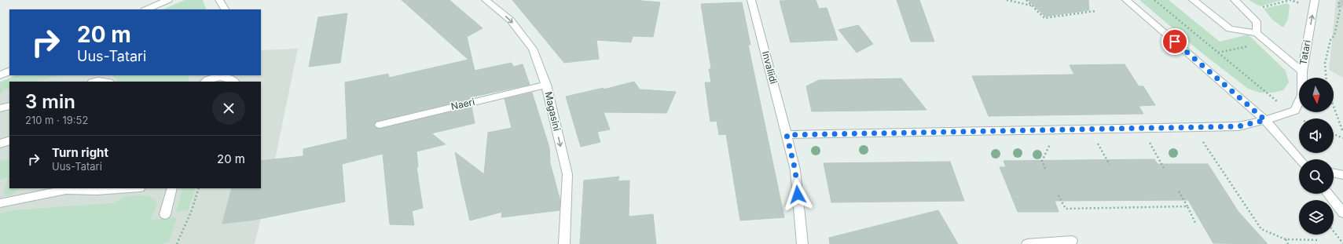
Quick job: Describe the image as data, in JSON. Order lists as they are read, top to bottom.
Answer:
{
  "streets": {
    "street": [
      "Tatari",
      "Invaliidi",
      "Naeri",
      "Magasini"
    ]
  },
  "crossings": [
    ["Naeri", "Magasini"]
  ],
  "one_way": ["Tatari", "Magasini"],
  "north": "bottom",
  "page": {
    "turn": ["20 m", "Uus-Tatari"],
    "heading": ["3 min", "210 m · 19:52"],
    "list": [
      {
        "name": "Turn right",
        "note": "Uus-Tatari",
        "value": "20 m"
      }
    ]
  }
}
